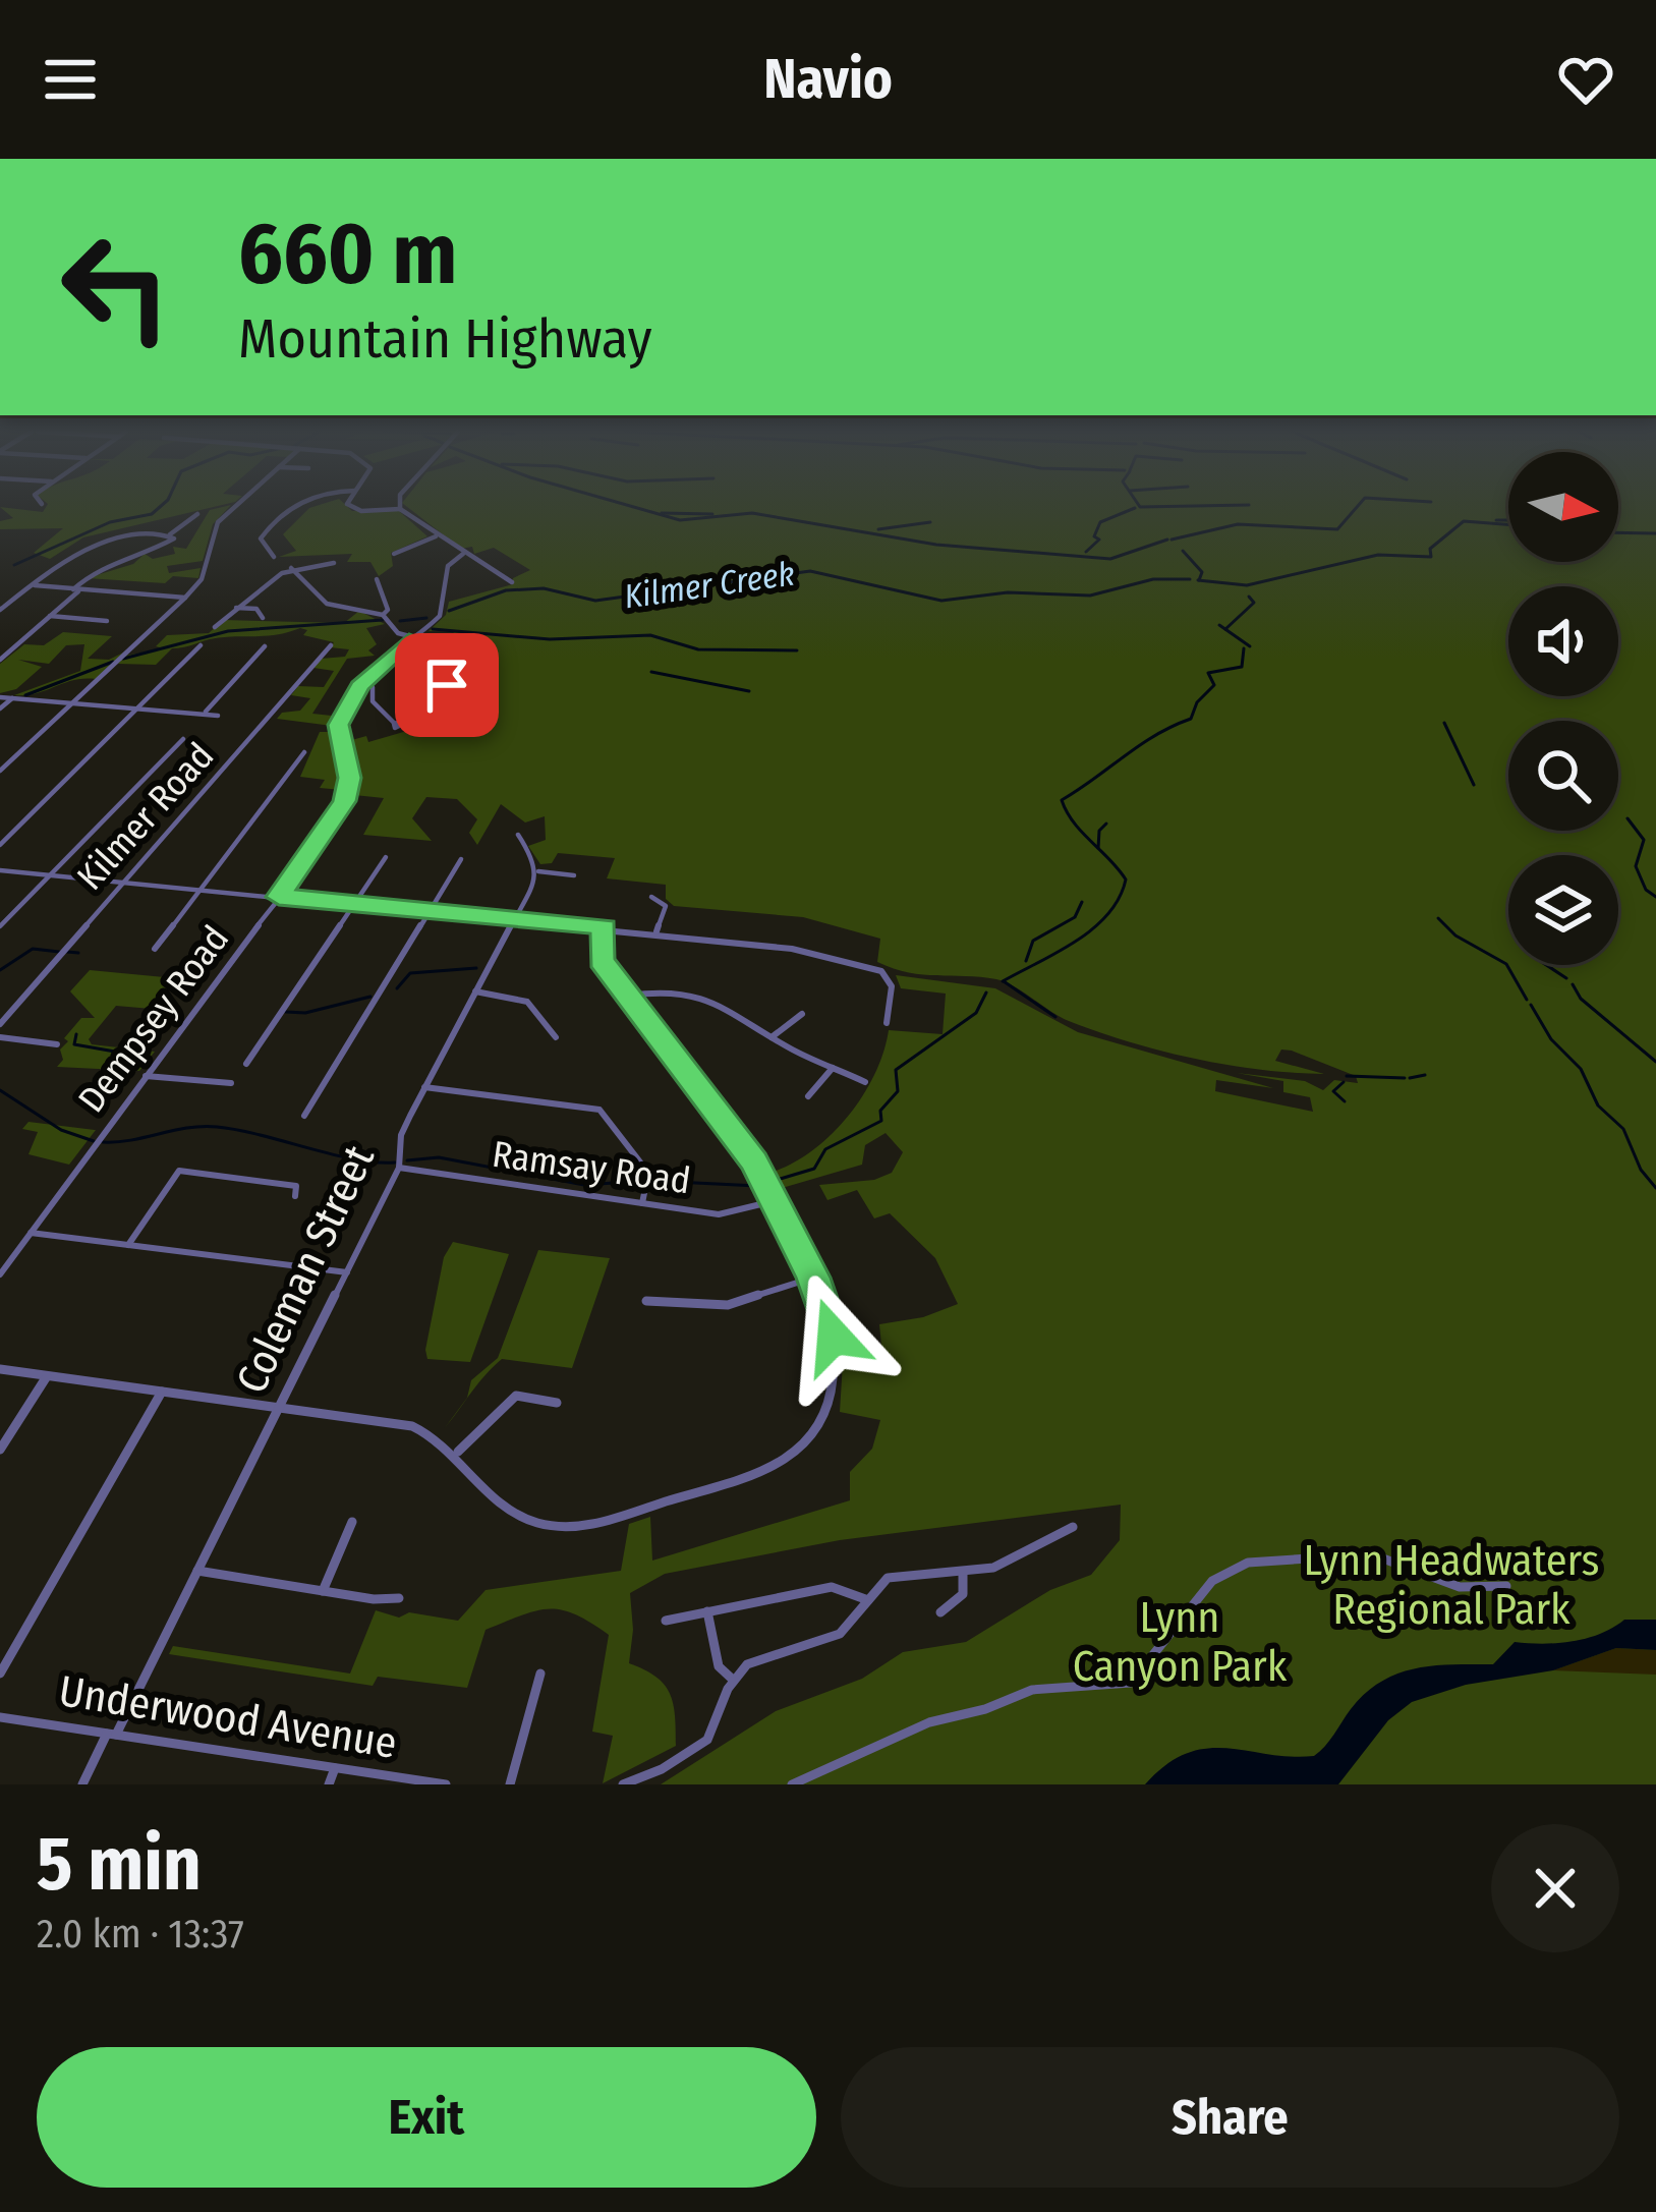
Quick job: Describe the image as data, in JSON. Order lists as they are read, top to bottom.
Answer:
{
  "streets": {
    "street": [
      "Kilmer Road",
      "Dempsey Road",
      "Ramsay Road",
      "Coleman Street",
      "Underwood Avenue"
    ]
  },
  "crossings": [
    ["Ramsay Road", "Coleman Street"],
    ["Coleman Street", "Underwood Avenue"]
  ],
  "water": ["Kilmer Creek"],
  "parks": ["Lynn Headwaters Regional Park", "Lynn Canyon Park"],
  "north": "right",
  "page": {
    "header": "Navio",
    "turn": ["660 m", "Mountain Highway"],
    "heading": ["5 min", "2.0 km · 13:37"],
    "buttons": ["Exit", "Share"]
  }
}
